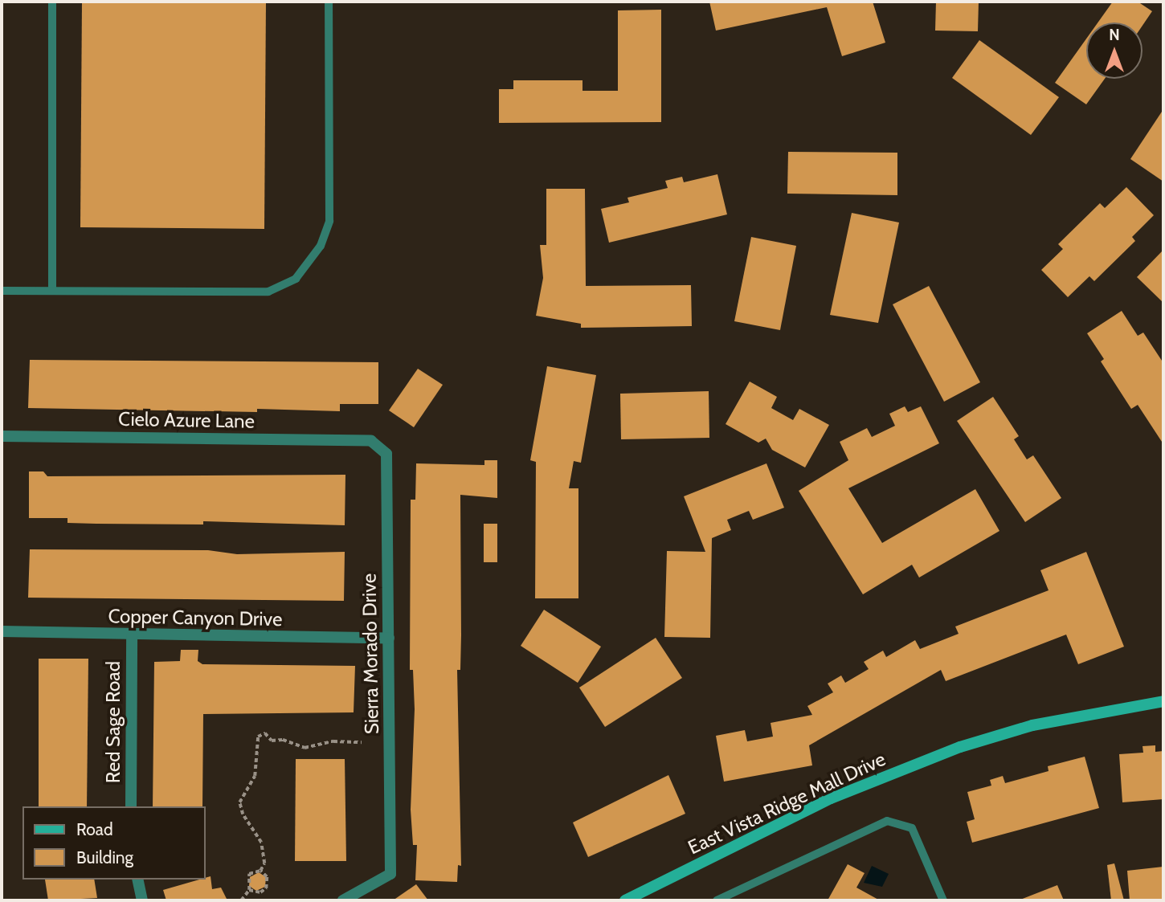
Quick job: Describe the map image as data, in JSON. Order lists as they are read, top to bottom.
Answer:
{
  "streets": {
    "main road": ["East Vista Ridge Mall Drive"],
    "street": [
      "Cielo Azure Lane",
      "Copper Canyon Drive",
      "Sierra Morado Drive",
      "Red Sage Road"
    ]
  },
  "crossings": [
    ["Cielo Azure Lane", "Sierra Morado Drive"],
    ["Copper Canyon Drive", "Sierra Morado Drive"],
    ["Copper Canyon Drive", "Red Sage Road"]
  ],
  "legend": ["Road", "Building"],
  "north": "top"
}
